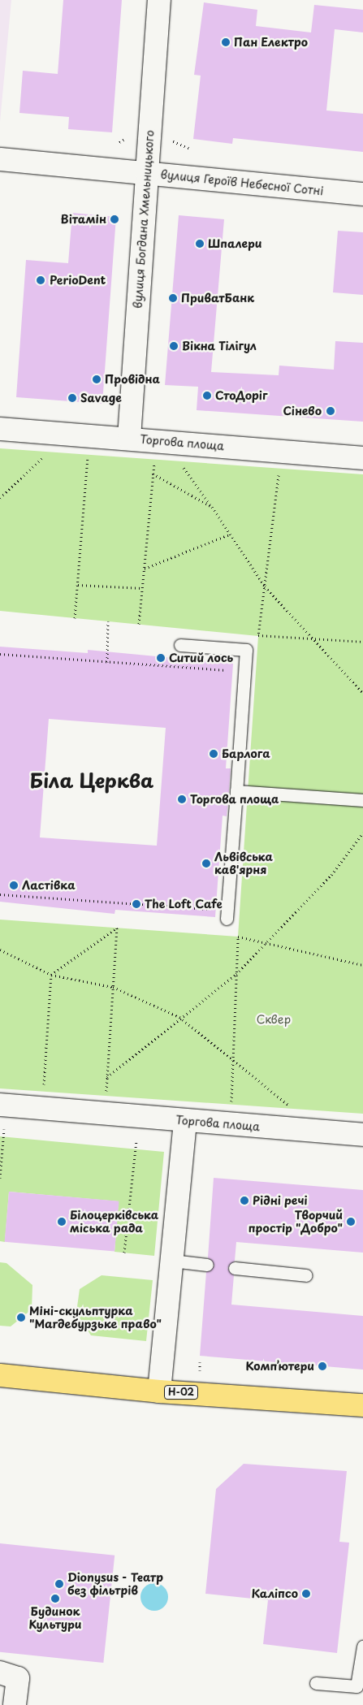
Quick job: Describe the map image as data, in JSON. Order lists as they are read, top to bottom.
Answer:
{
  "streets": {
    "main road": ["Н-02"],
    "street": ["вулиця Героїв Небесної Сотні", "вулиця Богдана Хмельницького", "Торгова площа"]
  },
  "crossings": [
    ["вулиця Героїв Небесної Сотні", "вулиця Богдана Хмельницького"],
    ["вулиця Богдана Хмельницького", "Торгова площа"]
  ],
  "districts": ["Біла Церква"],
  "parks": ["Сквер"],
  "places": [
    "Пан Електро",
    "Вітамін",
    "Шпалери",
    "PerioDent",
    "ПриватБанк",
    "Вікна Тілігул",
    "Провідна",
    "СтоДоріг",
    "Savage",
    "Сінево",
    "Ситий лось",
    "Барлога",
    "Торгова площа",
    "Львівська кав'ярня",
    "Ластівка",
    "The Loft Cafe",
    "Рідні речі",
    "Білоцерківська міська рада",
    "Творчий простір \"Добро\"",
    "Міні-скульптурка \"Магдебурзьке право\"",
    "Комп’ютери",
    "Dionysus - Театр без фільтрів",
    "Каліпсо",
    "Будинок Культури"
  ]
}
